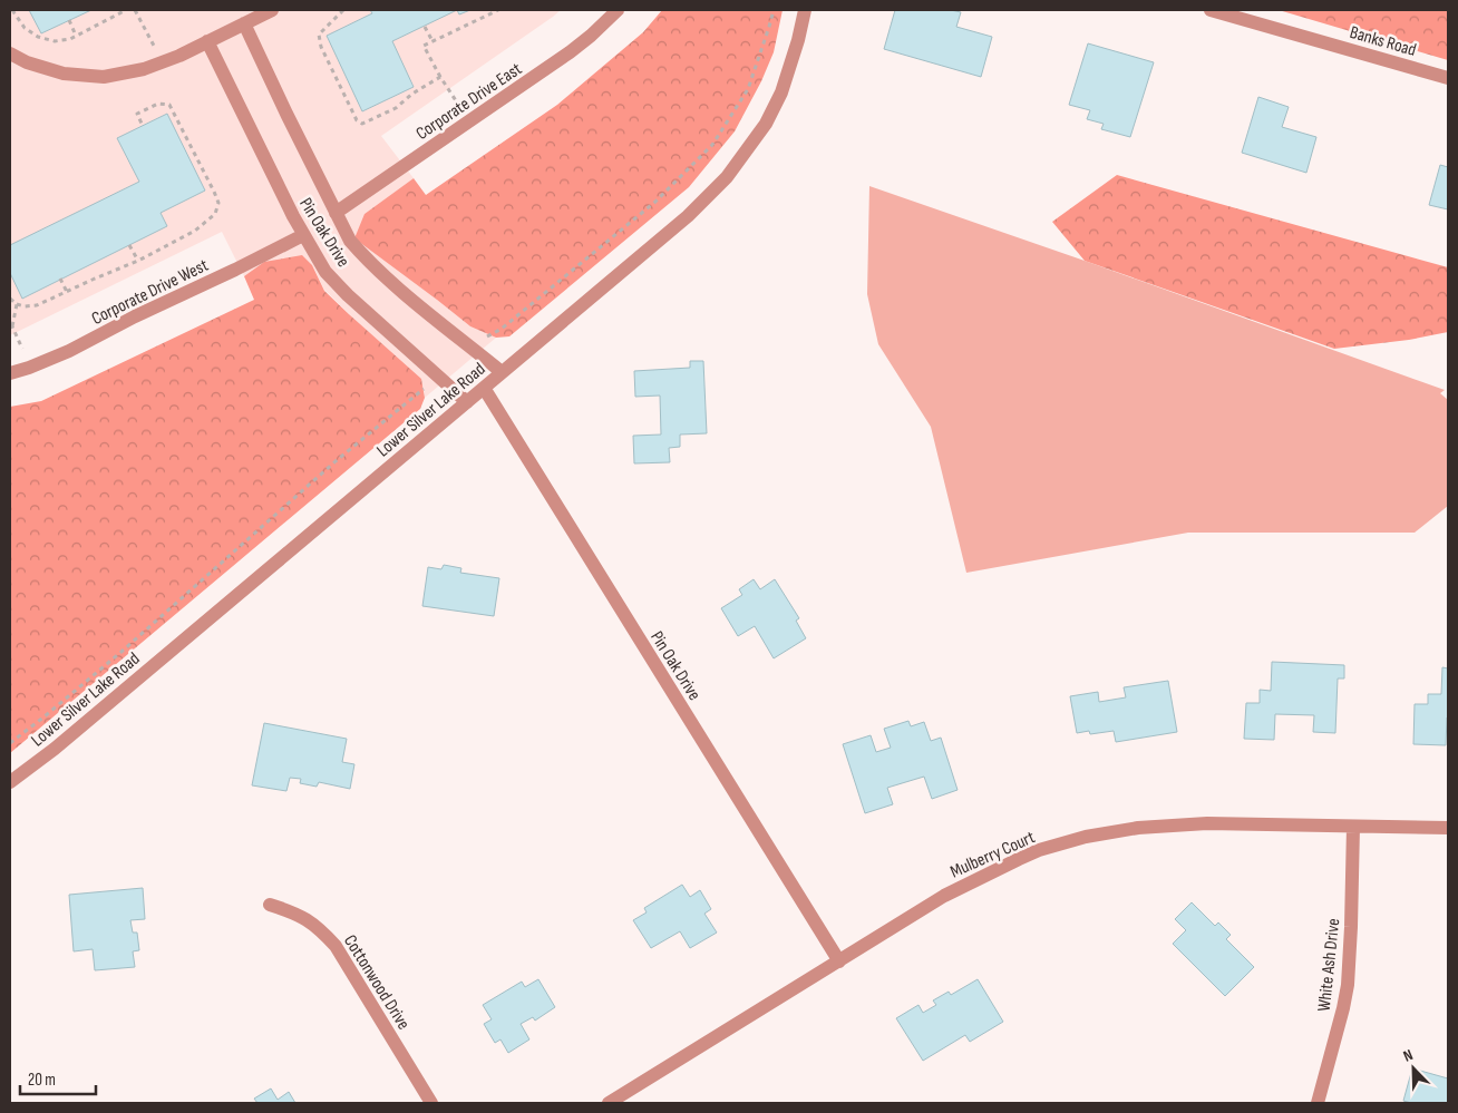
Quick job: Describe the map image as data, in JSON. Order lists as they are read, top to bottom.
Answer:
{
  "streets": {
    "street": [
      "Banks Road",
      "Corporate Drive East",
      "Pin Oak Drive",
      "Corporate Drive West",
      "Lower Silver Lake Road",
      "Mulberry Court",
      "White Ash Drive",
      "Cottonwood Drive"
    ]
  },
  "crossings": [
    ["Corporate Drive East", "Pin Oak Drive"],
    ["Pin Oak Drive", "Corporate Drive West"],
    ["Pin Oak Drive", "Lower Silver Lake Road"],
    ["Pin Oak Drive", "Mulberry Court"],
    ["Mulberry Court", "White Ash Drive"]
  ],
  "scale_bar": "20 m",
  "north": "top left"
}
